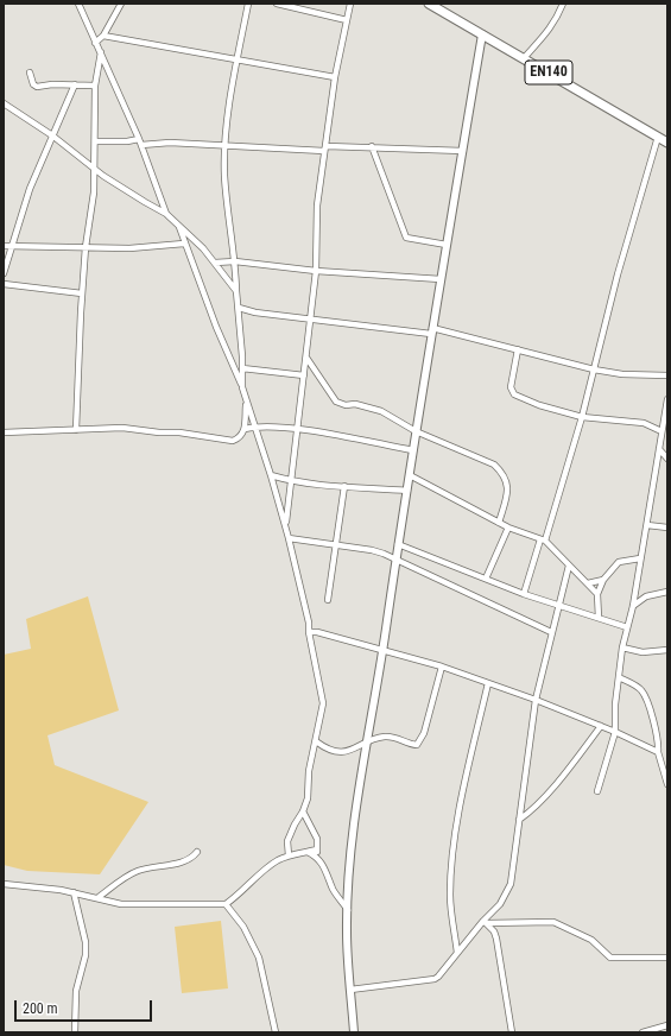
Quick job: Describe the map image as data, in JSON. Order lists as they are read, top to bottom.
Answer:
{
  "streets": {
    "main road": ["EN140"]
  },
  "scale_bar": "200 m"
}
